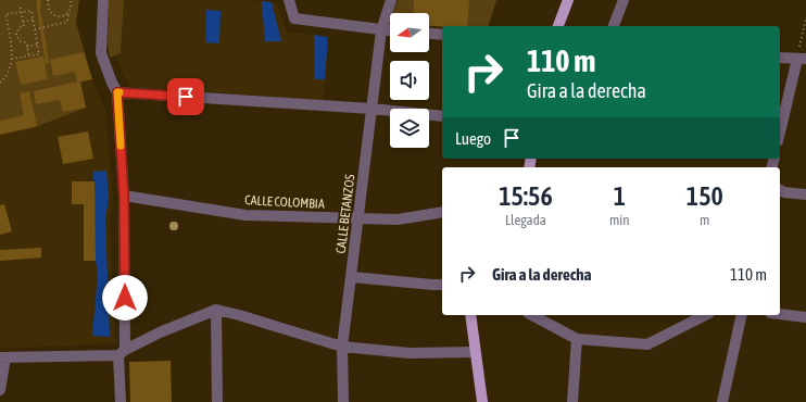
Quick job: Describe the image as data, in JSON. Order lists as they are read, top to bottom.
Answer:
{
  "streets": {
    "street": ["CALLE COLOMBIA", "CALLE BETANZOS"]
  },
  "crossings": [
    ["CALLE COLOMBIA", "CALLE BETANZOS"]
  ],
  "north": "left",
  "page": {
    "turn": ["110 m", "Gira a la derecha"],
    "then": "Luego",
    "eta": [
      "15:56",
      "Llegada",
      "1",
      "min",
      "150",
      "m"
    ],
    "list": [
      {
        "name": "Gira a la derecha",
        "value": "110 m"
      }
    ]
  }
}
